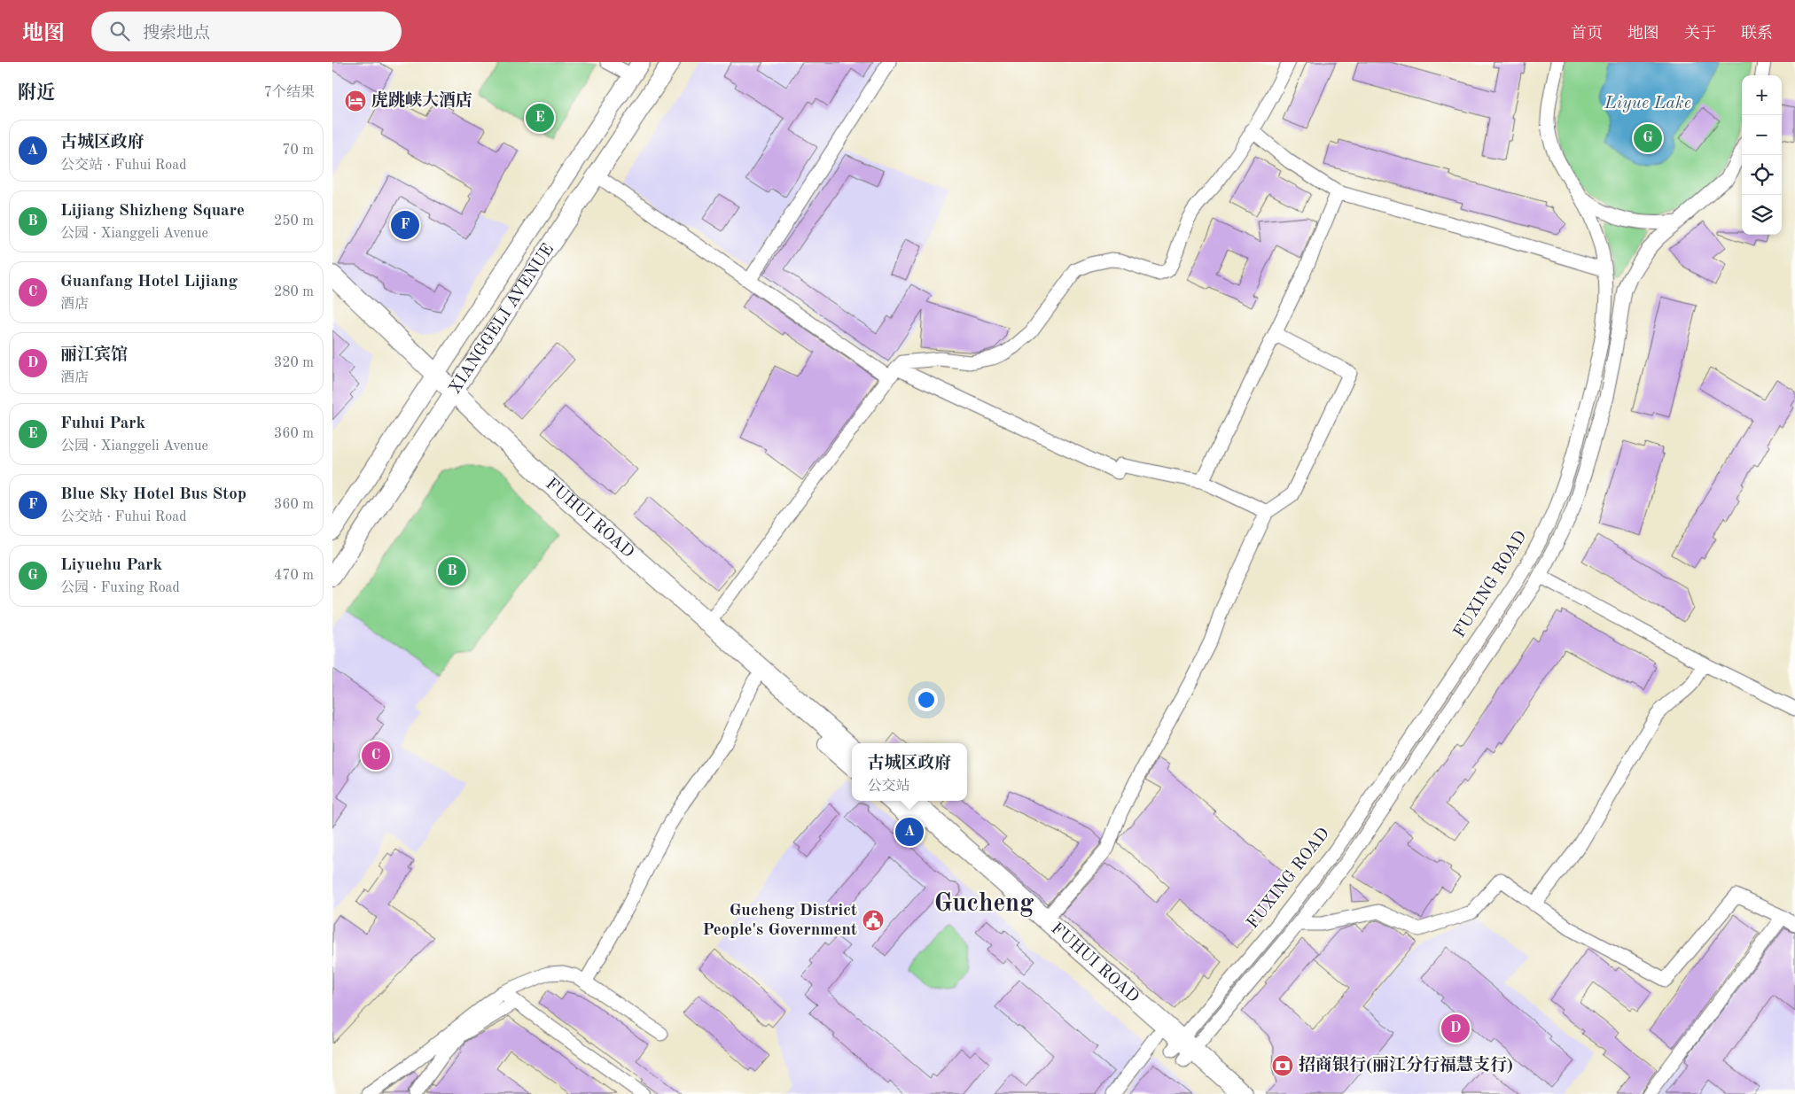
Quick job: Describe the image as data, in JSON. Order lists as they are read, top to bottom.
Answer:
{
  "streets": {
    "main road": ["XIANGGELI AVENUE", "FUHUI ROAD"],
    "street": ["FUXING ROAD"]
  },
  "crossings": [
    ["XIANGGELI AVENUE", "FUHUI ROAD"],
    ["FUHUI ROAD", "FUXING ROAD"]
  ],
  "districts": ["Gucheng"],
  "water": ["Liyue Lake"],
  "places": {
    "hotel": ["虎跳峡大酒店"],
    "public building": ["Gucheng District People's Government"],
    "bank": ["招商银行(丽江分行福慧支行)"]
  },
  "page": {
    "header": "地图",
    "search": "搜索地点",
    "nav": [
      "首页",
      "地图",
      "关于",
      "联系"
    ],
    "heading": ["附近", "7个结果"],
    "map_buttons": ["+", "−"],
    "pins": [
      "E",
      "G",
      "F",
      "B",
      "C",
      "A",
      "D"
    ],
    "list": [
      {
        "mark": "A",
        "name": "古城区政府",
        "note": "公交站 · Fuhui Road",
        "value": "70 m"
      },
      {
        "mark": "B",
        "name": "Lijiang Shizheng Square",
        "note": "公园 · Xianggeli Avenue",
        "value": "250 m"
      },
      {
        "mark": "C",
        "name": "Guanfang Hotel Lijiang",
        "note": "酒店",
        "value": "280 m"
      },
      {
        "mark": "D",
        "name": "丽江宾馆",
        "note": "酒店",
        "value": "320 m"
      },
      {
        "mark": "E",
        "name": "Fuhui Park",
        "note": "公园 · Xianggeli Avenue",
        "value": "360 m"
      },
      {
        "mark": "F",
        "name": "Blue Sky Hotel Bus Stop",
        "note": "公交站 · Fuhui Road",
        "value": "360 m"
      },
      {
        "mark": "G",
        "name": "Liyuehu Park",
        "note": "公园 · Fuxing Road",
        "value": "470 m"
      }
    ],
    "popup": ["古城区政府", "公交站"]
  }
}
